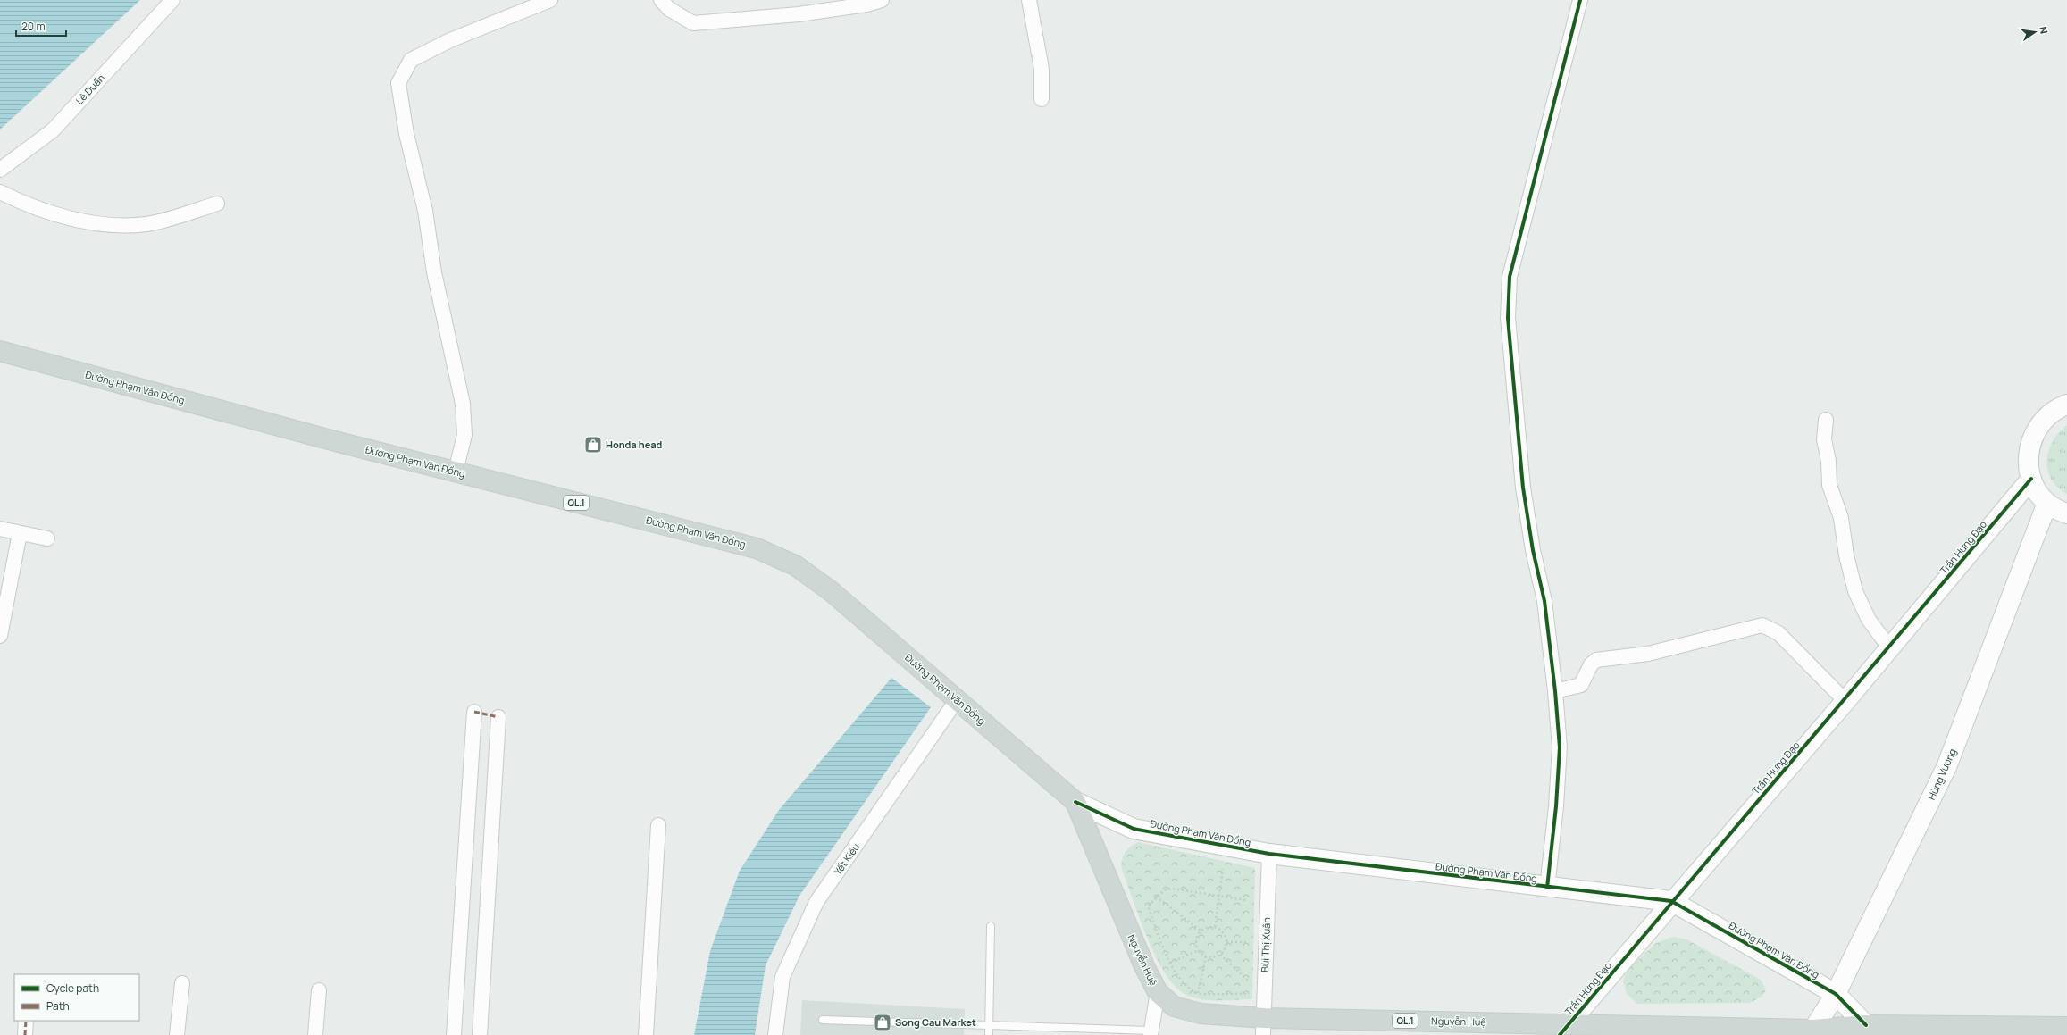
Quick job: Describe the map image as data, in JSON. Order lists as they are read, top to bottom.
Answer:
{
  "streets": {
    "main road": ["Đường Phạm Văn Đồng", "QL.1", "Nguyễn Huệ"],
    "street": [
      "Lê Duẩn",
      "Trần Hưng Đạo",
      "Hùng Vương",
      "Yết Kiêu",
      "Bùi Thị Xuân"
    ]
  },
  "crossings": [
    ["Đường Phạm Văn Đồng", "QL.1"],
    ["Đường Phạm Văn Đồng", "Trần Hưng Đạo"],
    ["Đường Phạm Văn Đồng", "Hùng Vương"],
    ["Đường Phạm Văn Đồng", "Yết Kiêu"],
    ["Đường Phạm Văn Đồng", "Bùi Thị Xuân"],
    ["Đường Phạm Văn Đồng", "Nguyễn Huệ"],
    ["QL.1", "Nguyễn Huệ"],
    ["Trần Hưng Đạo", "Nguyễn Huệ"],
    ["Hùng Vương", "Nguyễn Huệ"],
    ["Bùi Thị Xuân", "Nguyễn Huệ"]
  ],
  "places": {
    "shop": ["Honda head", "Song Cau Market"]
  },
  "legend": ["Cycle path", "Path"],
  "scale_bar": "20 m",
  "north": "right"
}
